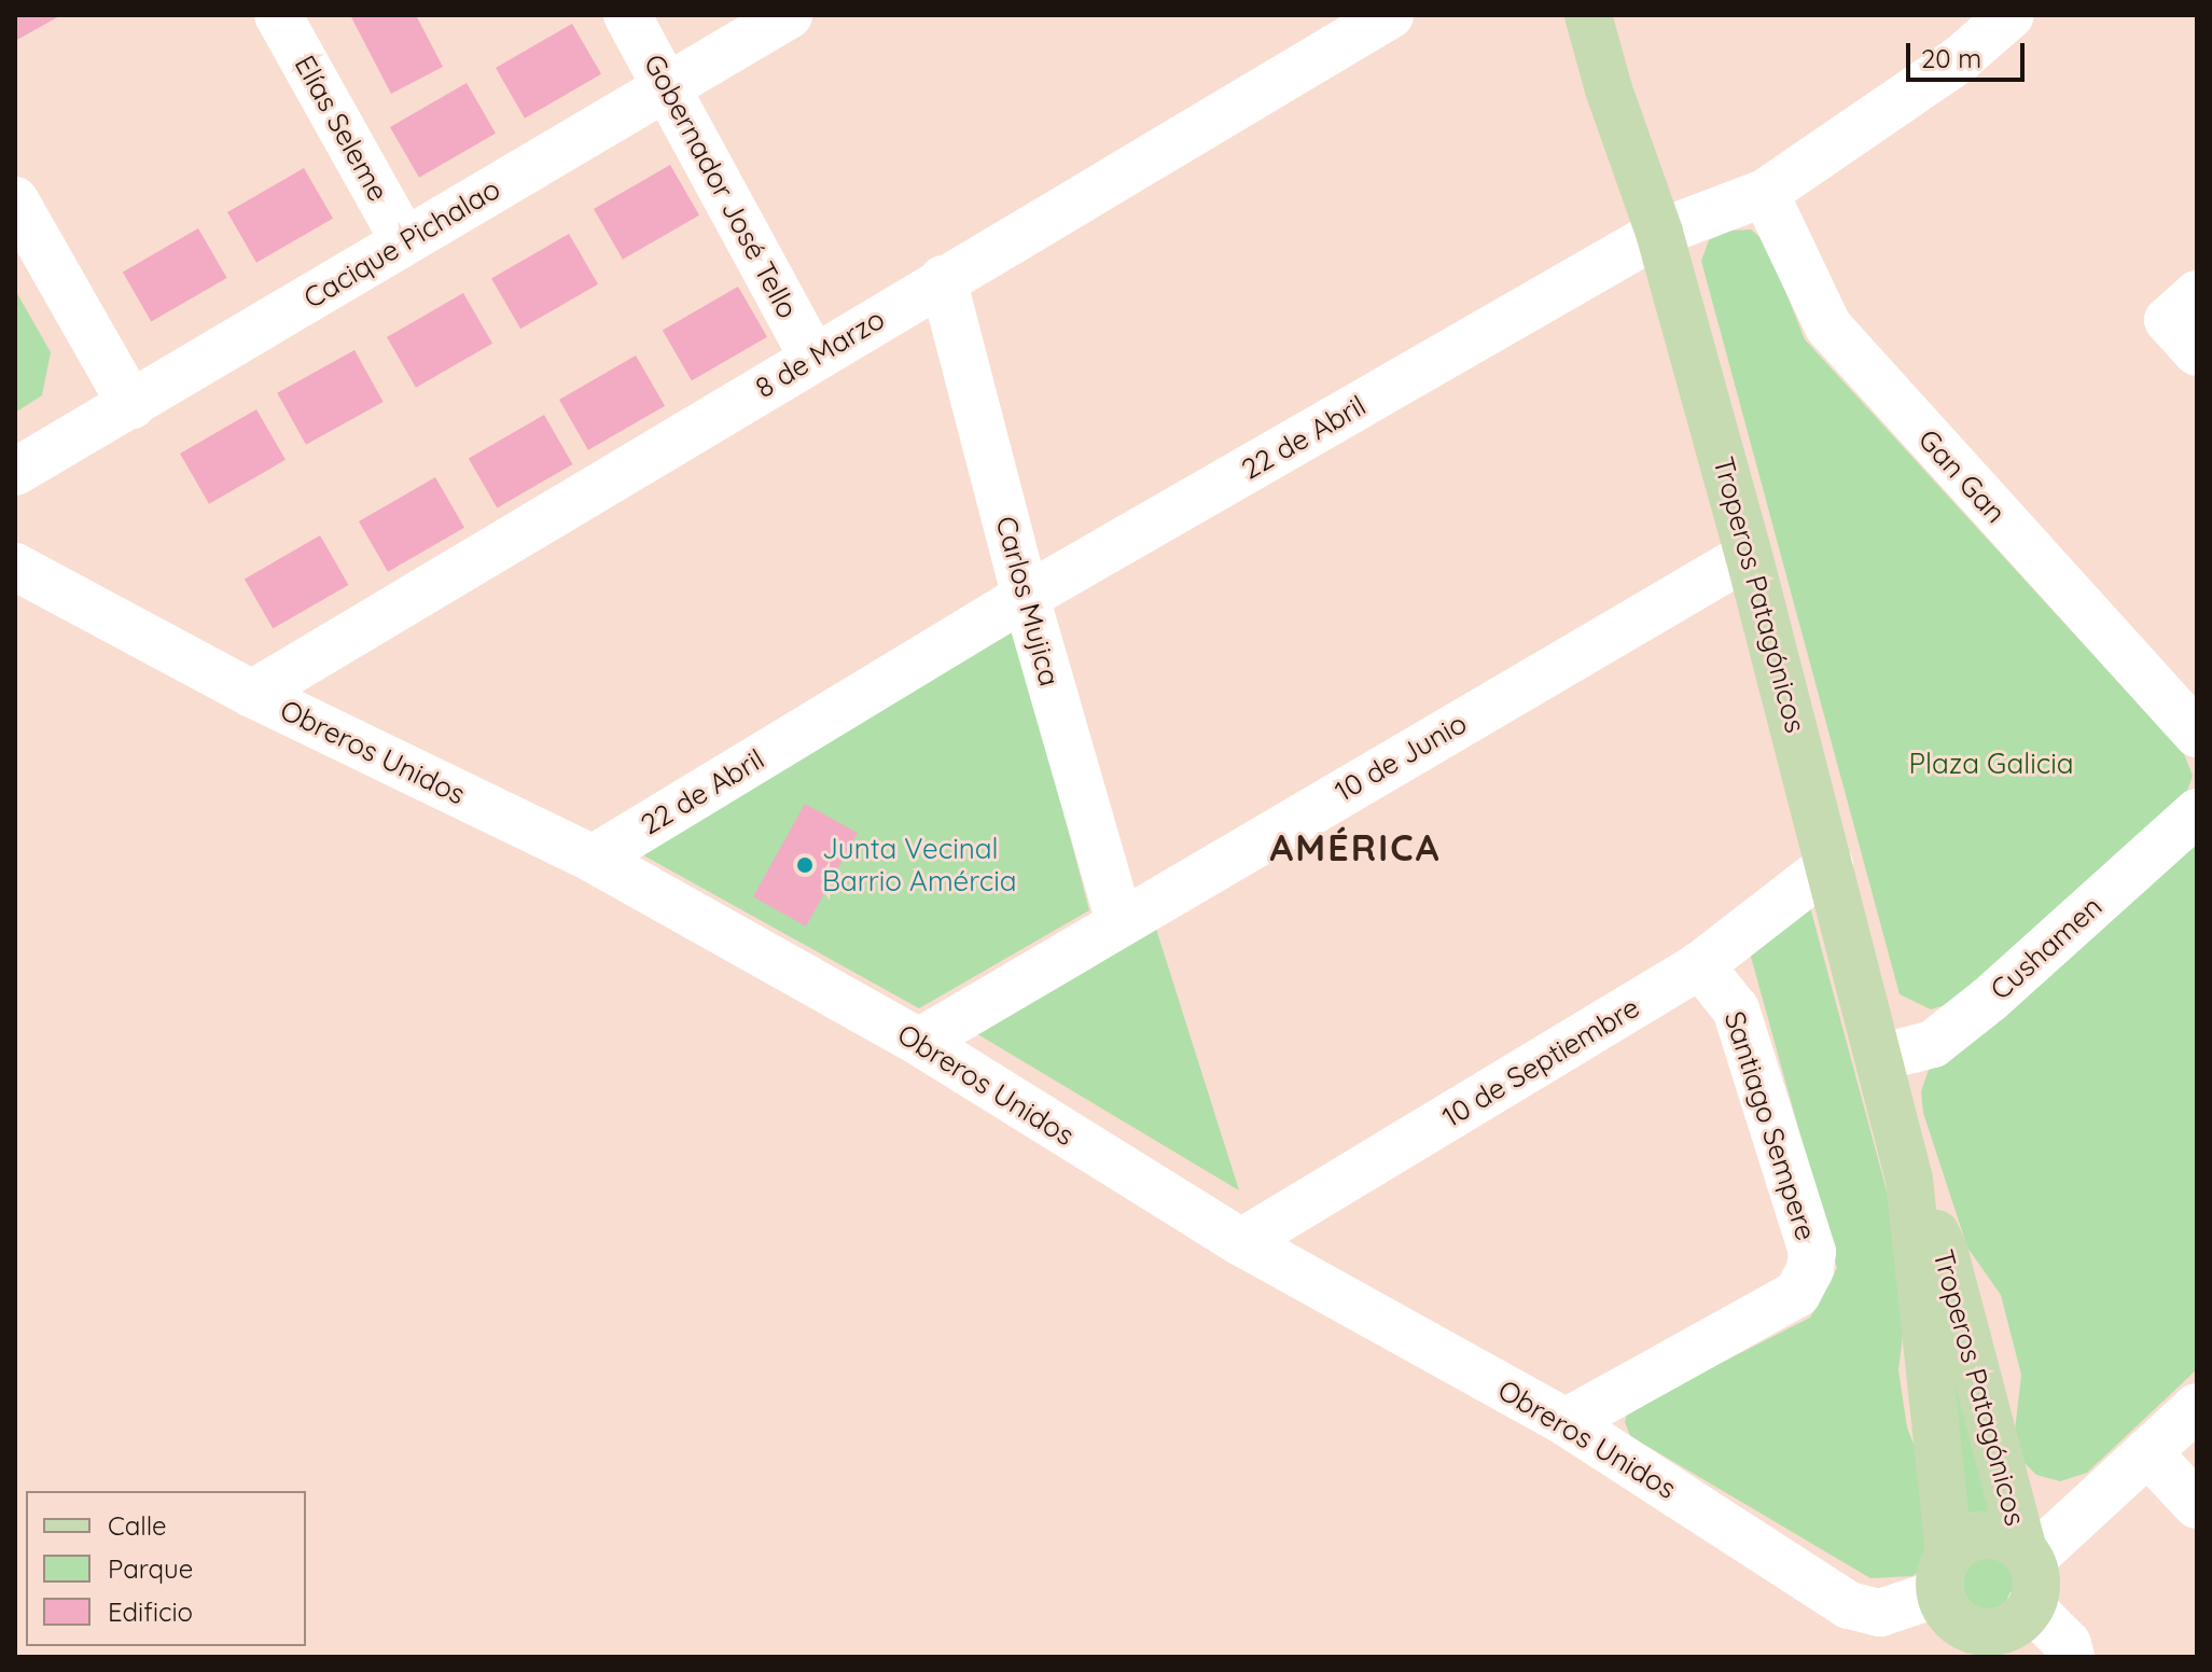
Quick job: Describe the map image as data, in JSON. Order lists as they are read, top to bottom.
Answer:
{
  "streets": {
    "main road": ["Troperos Patagónicos"],
    "street": [
      "Elías Seleme",
      "Gobernador José Tello",
      "Cacique Pichalao",
      "8 de Marzo",
      "22 de Abril",
      "Gan Gan",
      "Carlos Mujica",
      "Obreros Unidos",
      "10 de Junio",
      "Cushamen",
      "10 de Septiembre",
      "Santiago Sempere"
    ]
  },
  "crossings": [
    ["Elías Seleme", "Cacique Pichalao"],
    ["Gobernador José Tello", "Cacique Pichalao"],
    ["Gobernador José Tello", "8 de Marzo"],
    ["8 de Marzo", "Carlos Mujica"],
    ["8 de Marzo", "Obreros Unidos"],
    ["22 de Abril", "Gan Gan"],
    ["22 de Abril", "Troperos Patagónicos"],
    ["22 de Abril", "Carlos Mujica"],
    ["22 de Abril", "Obreros Unidos"],
    ["Troperos Patagónicos", "Obreros Unidos"],
    ["Troperos Patagónicos", "10 de Junio"],
    ["Troperos Patagónicos", "Cushamen"],
    ["Troperos Patagónicos", "10 de Septiembre"],
    ["Carlos Mujica", "10 de Junio"],
    ["Obreros Unidos", "10 de Junio"],
    ["Obreros Unidos", "10 de Septiembre"],
    ["Obreros Unidos", "Santiago Sempere"],
    ["10 de Septiembre", "Santiago Sempere"]
  ],
  "districts": ["AMÉRICA"],
  "parks": ["Plaza Galicia"],
  "places": ["Junta Vecinal Barrio Amércia"],
  "legend": ["Calle", "Parque", "Edificio"],
  "scale_bar": "20 m"
}
